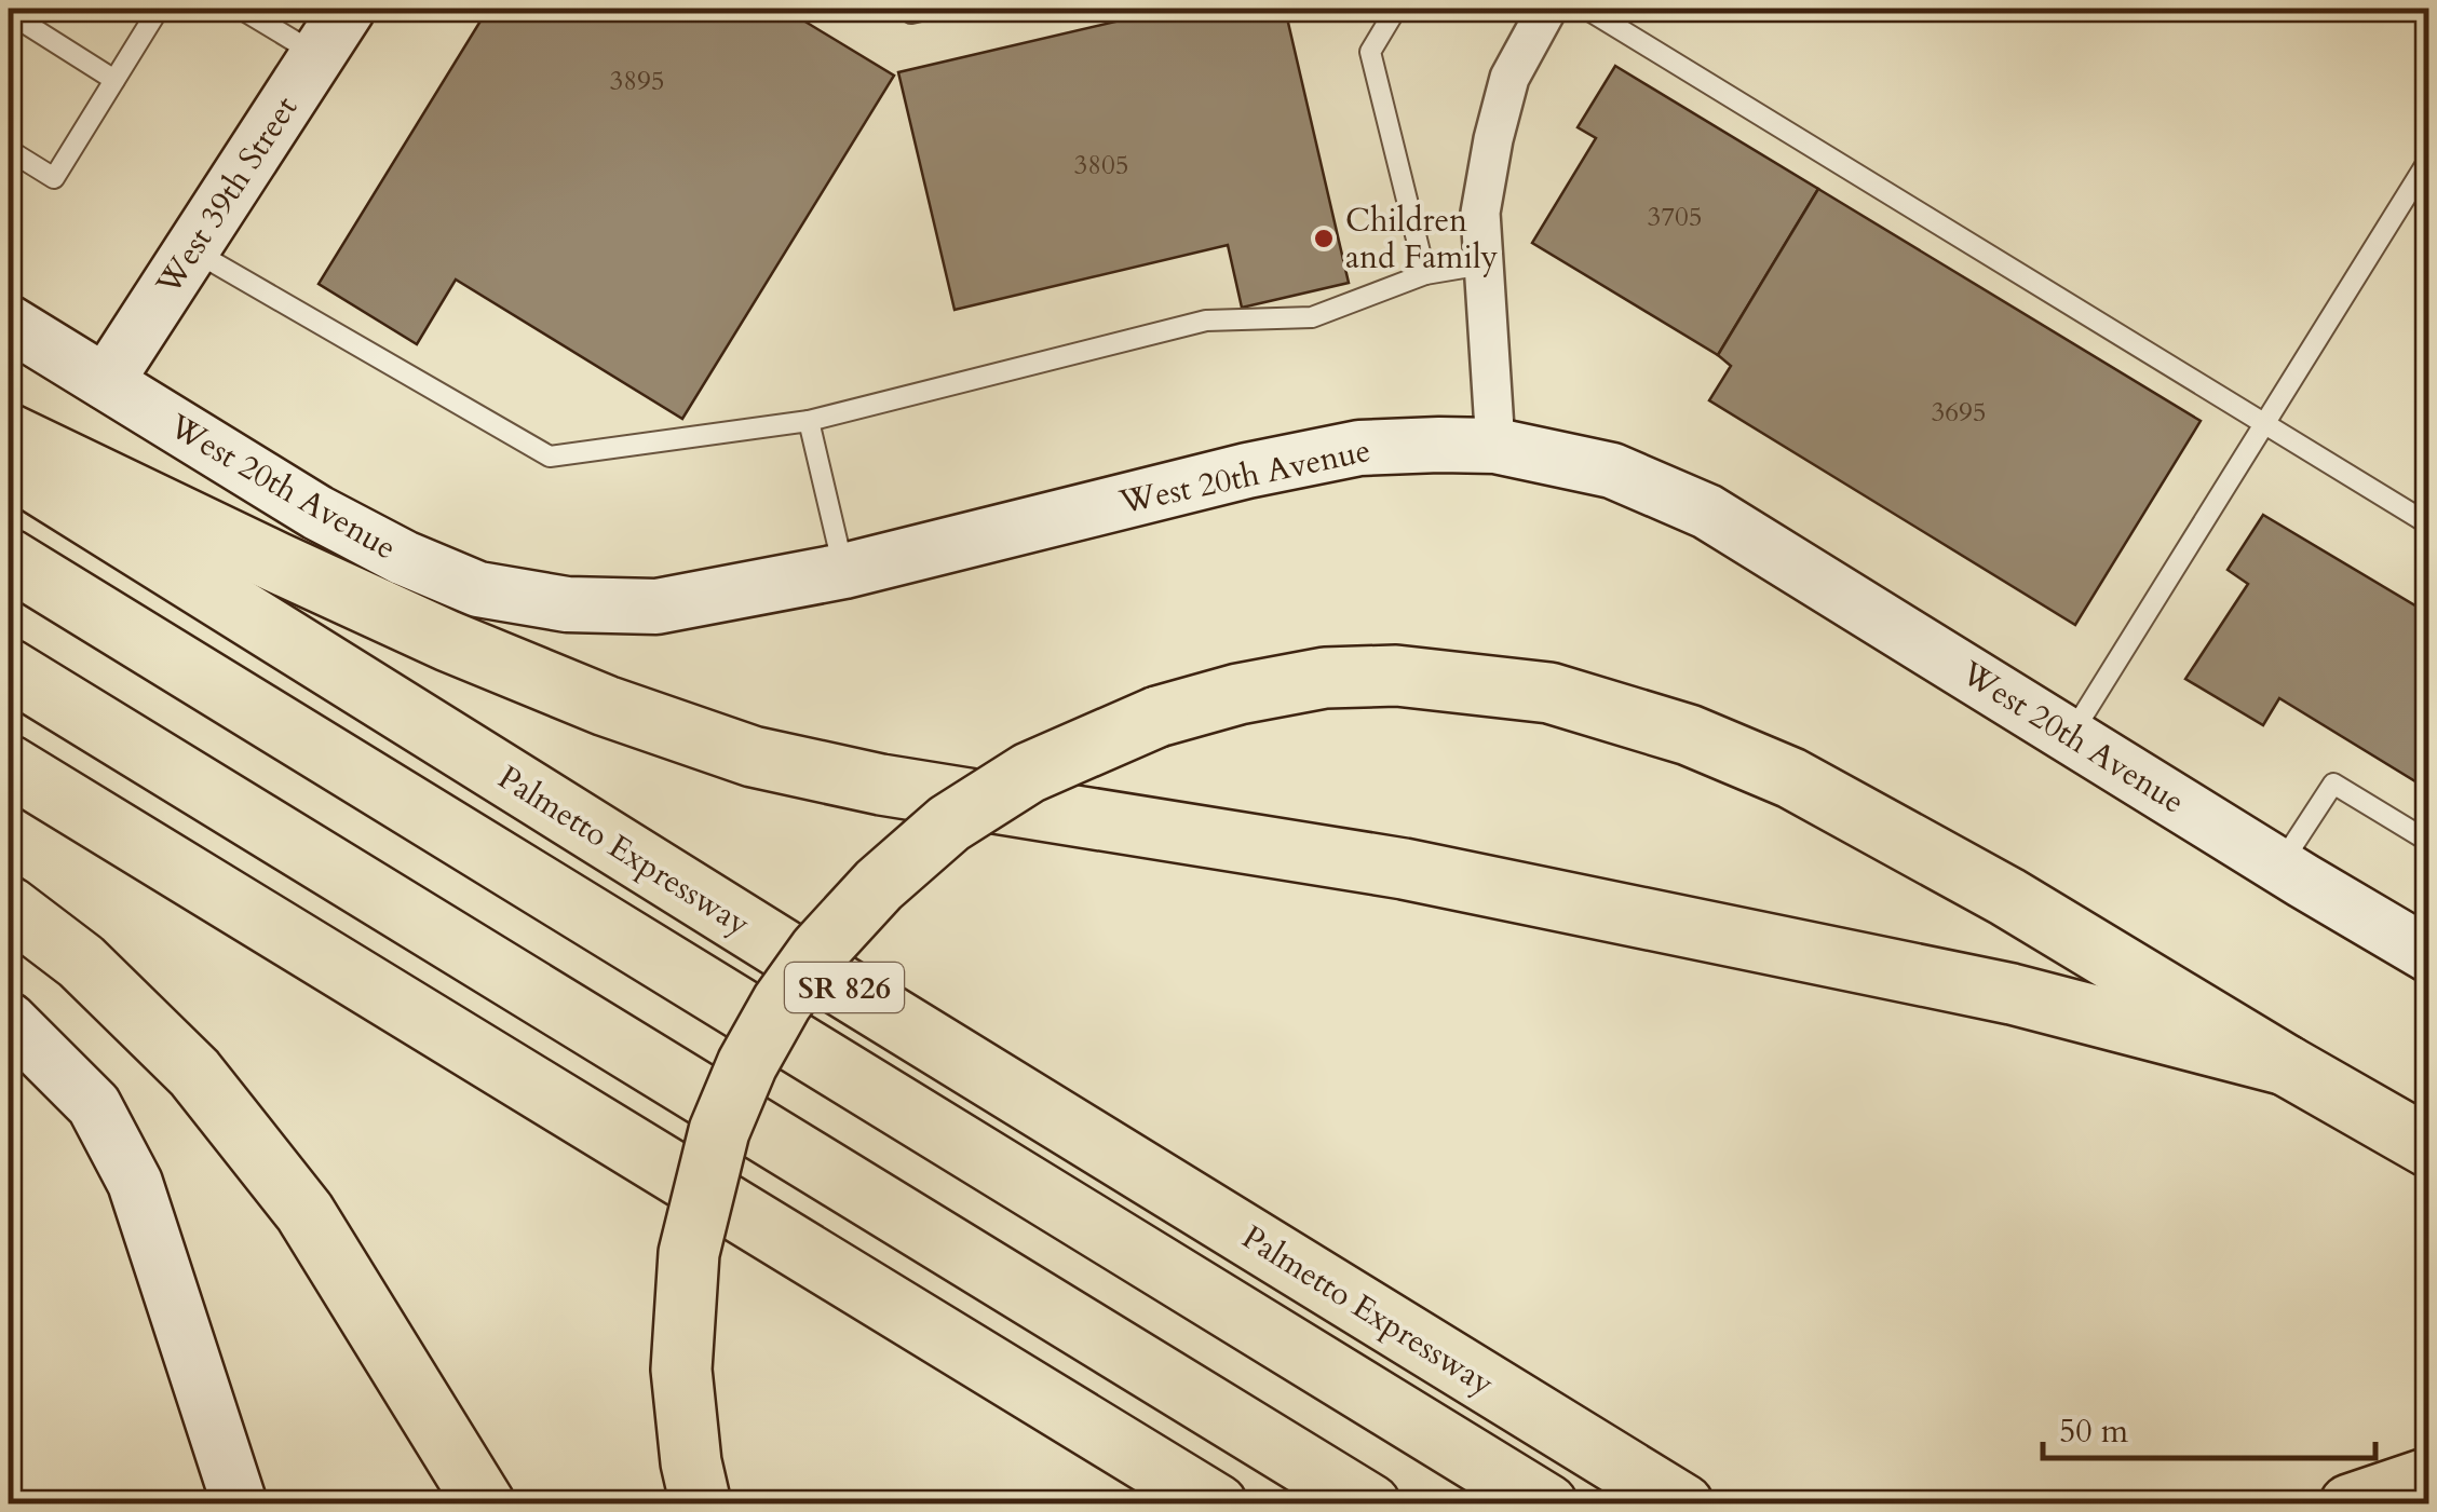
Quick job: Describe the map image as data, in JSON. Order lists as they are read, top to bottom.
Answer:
{
  "streets": {
    "highway": ["Palmetto Expressway", "SR 826"],
    "street": ["West 39th Street", "West 20th Avenue"]
  },
  "crossings": [
    ["West 39th Street", "West 20th Avenue"]
  ],
  "places": ["Children and Family"],
  "house_numbers": [
    "3895",
    "3805",
    "3705",
    "3695"
  ],
  "scale_bar": "50 m"
}
